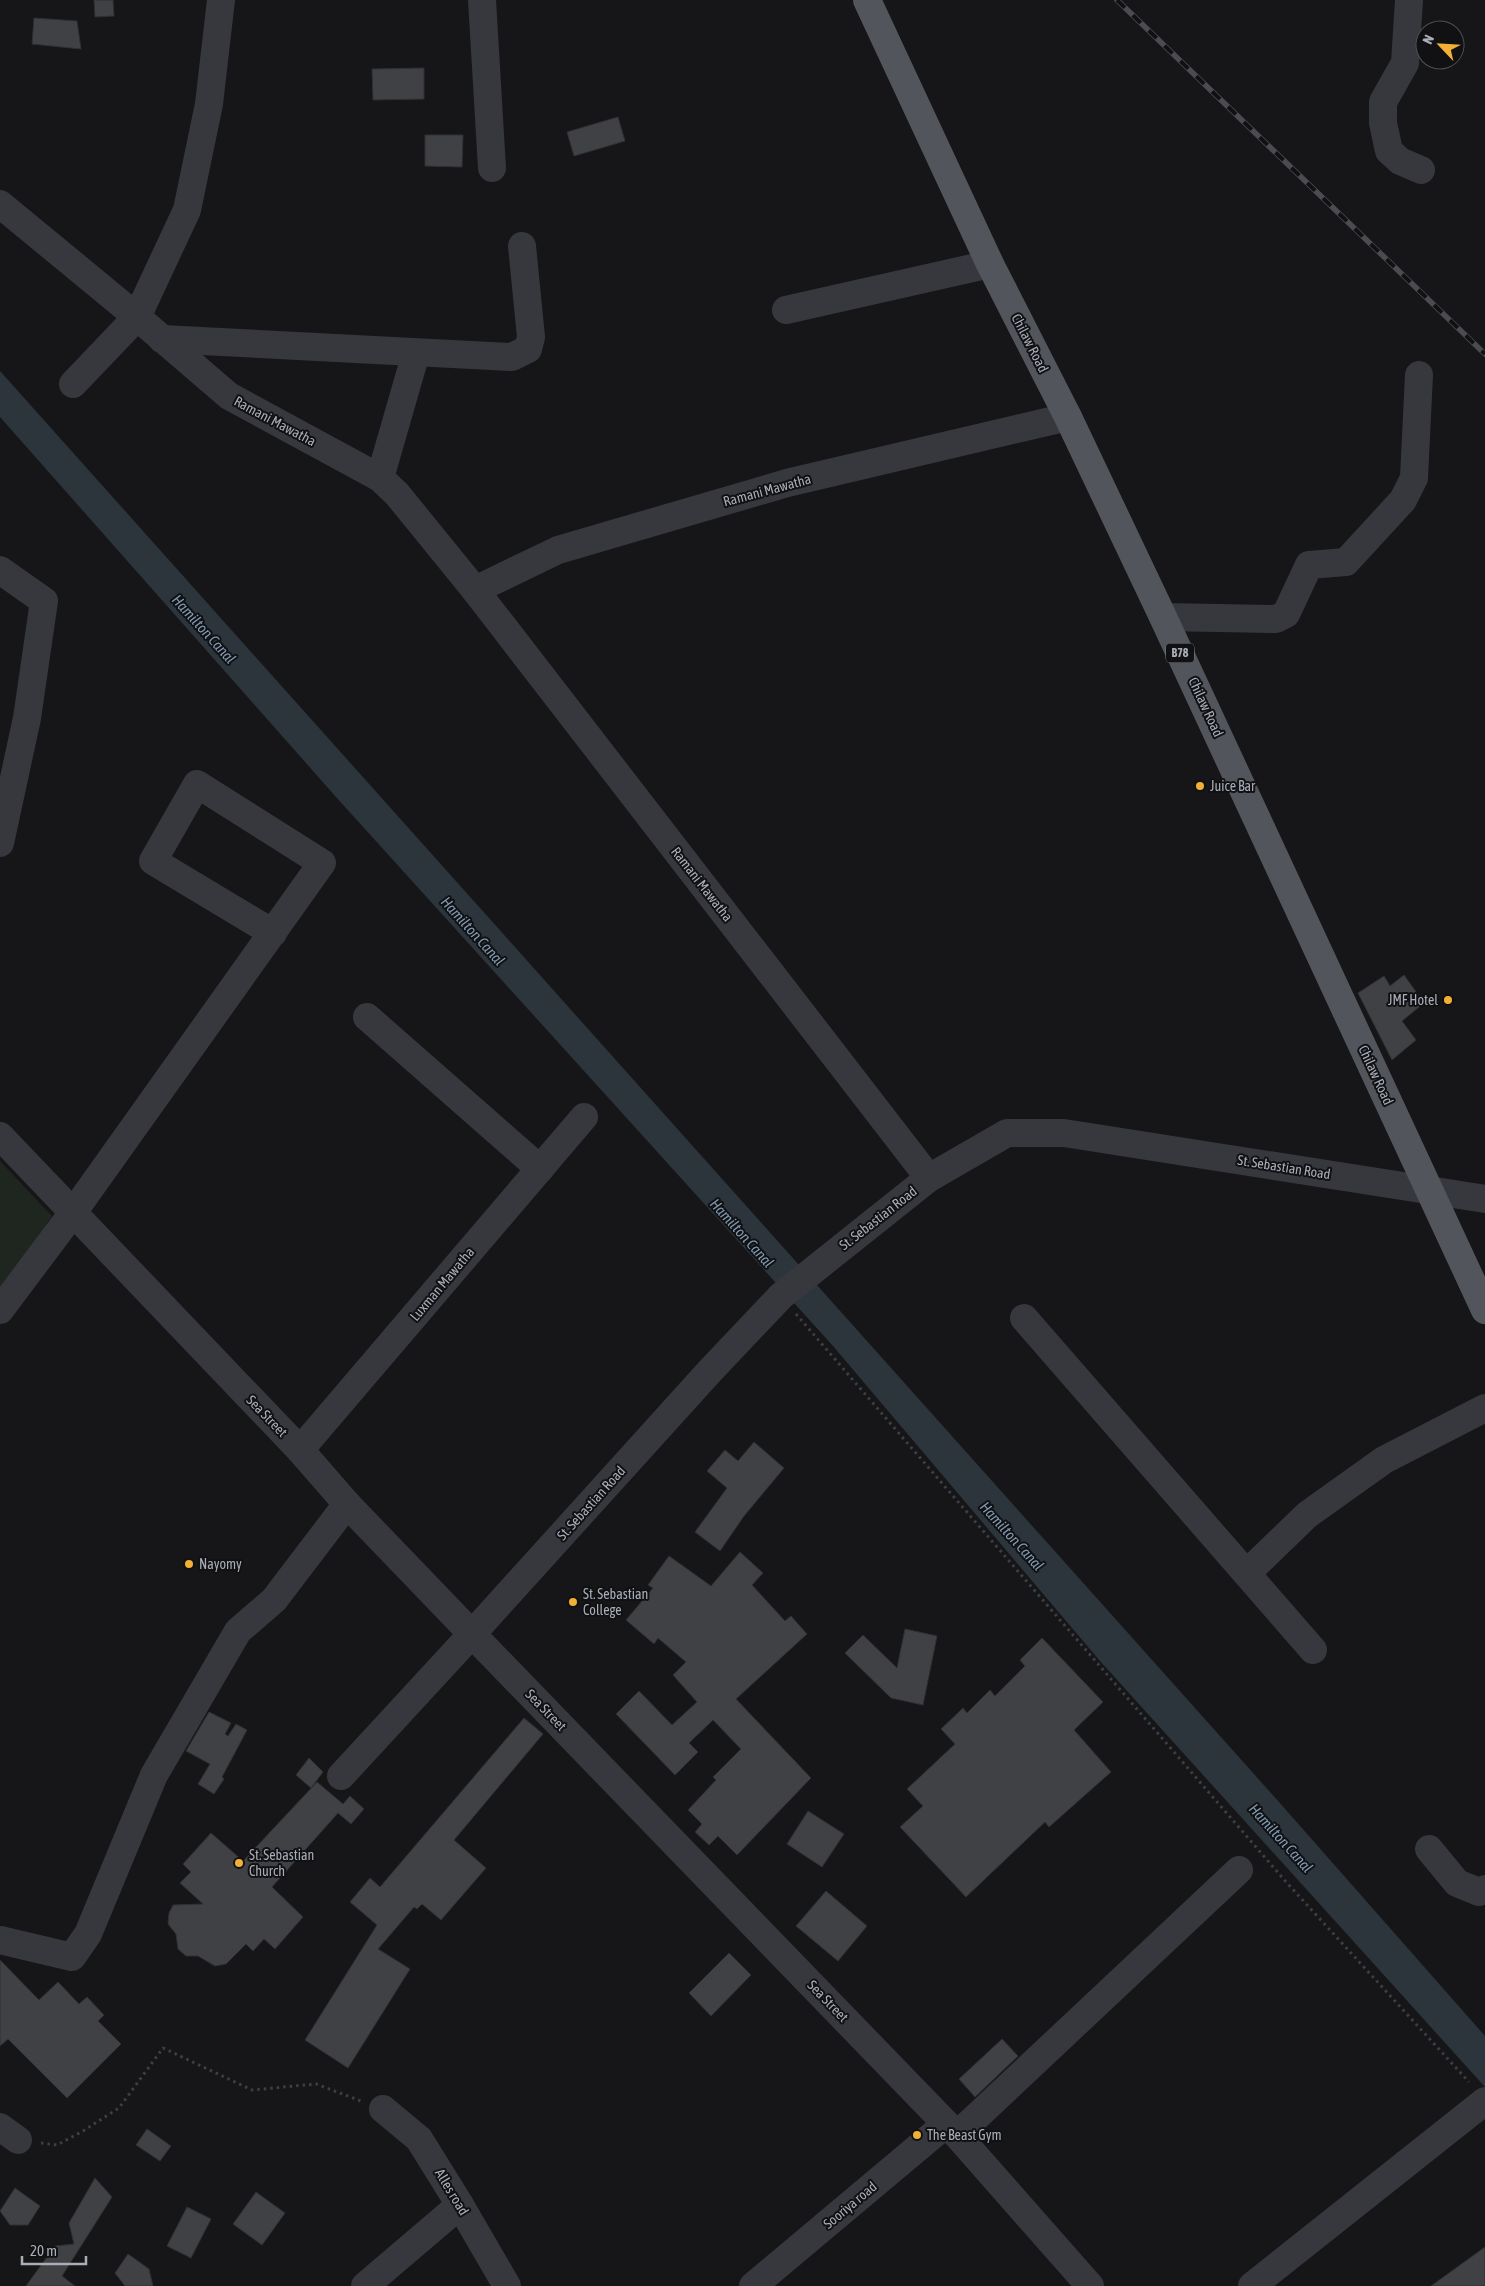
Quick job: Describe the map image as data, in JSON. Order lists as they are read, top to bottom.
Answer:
{
  "streets": {
    "main road": ["Chilaw Road", "B78"],
    "street": [
      "Ramani Mawatha",
      "St. Sebastian Road",
      "Luxman Mawatha",
      "Sea Street",
      "Alles road",
      "Sooriya road"
    ]
  },
  "crossings": [
    ["Chilaw Road", "Ramani Mawatha"],
    ["Chilaw Road", "St. Sebastian Road"],
    ["Ramani Mawatha", "St. Sebastian Road"],
    ["St. Sebastian Road", "Sea Street"],
    ["Luxman Mawatha", "Sea Street"],
    ["Sea Street", "Sooriya road"]
  ],
  "water": ["Hamilton Canal"],
  "places": [
    "Juice Bar",
    "JMF Hotel",
    "Nayomy",
    "St. Sebastian College",
    "St. Sebastian Church",
    "The Beast Gym"
  ],
  "scale_bar": "20 m",
  "north": "top left"
}
